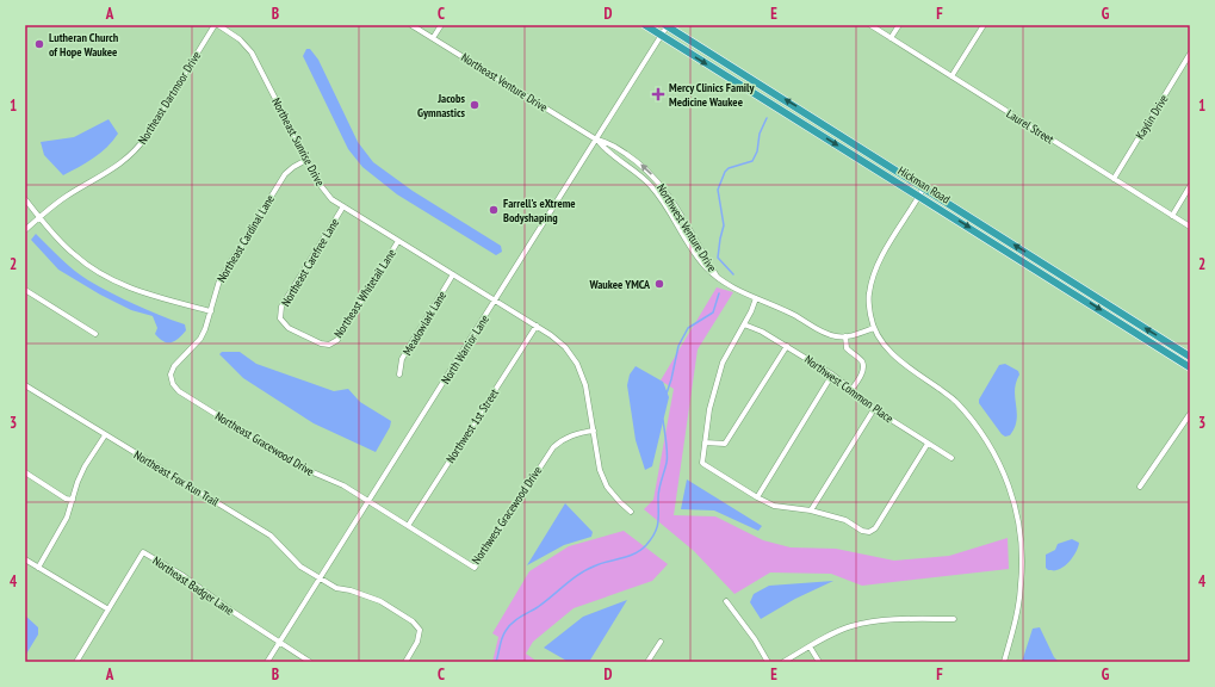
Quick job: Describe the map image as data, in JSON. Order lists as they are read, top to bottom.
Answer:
{
  "streets": {
    "highway": ["Hickman Road"],
    "street": [
      "Northeast Venture Drive",
      "Northeast Dartmoor Drive",
      "Kaylin Drive",
      "Laurel Street",
      "Northeast Sunrise Drive",
      "Northwest Venture Drive",
      "Northeast Cardinal Lane",
      "Northeast Carefree Lane",
      "Northeast Whitetail Lane",
      "Meadowlark Lane",
      "North Warrior Lane",
      "Northwest Common Place",
      "Northwest 1st Street",
      "Northeast Gracewood Drive",
      "Northeast Fox Run Trail",
      "Northwest Gracewood Drive",
      "Northeast Badger Lane"
    ]
  },
  "crossings": [
    ["Northeast Venture Drive", "Northwest Venture Drive"],
    ["Northeast Venture Drive", "North Warrior Lane"],
    ["Northeast Dartmoor Drive", "Northeast Sunrise Drive"],
    ["Kaylin Drive", "Laurel Street"],
    ["Northeast Sunrise Drive", "Northeast Cardinal Lane"],
    ["Northeast Sunrise Drive", "Northeast Carefree Lane"],
    ["Northeast Sunrise Drive", "Northeast Whitetail Lane"],
    ["Northeast Sunrise Drive", "Meadowlark Lane"],
    ["Northeast Sunrise Drive", "North Warrior Lane"],
    ["Northeast Sunrise Drive", "Northwest 1st Street"],
    ["Northeast Sunrise Drive", "Northwest Gracewood Drive"],
    ["Hickman Road", "North Warrior Lane"],
    ["Northwest Venture Drive", "North Warrior Lane"],
    ["Northeast Cardinal Lane", "Northeast Gracewood Drive"],
    ["Northeast Carefree Lane", "Northeast Whitetail Lane"],
    ["North Warrior Lane", "Northeast Gracewood Drive"],
    ["North Warrior Lane", "Northeast Fox Run Trail"],
    ["North Warrior Lane", "Northwest Gracewood Drive"],
    ["North Warrior Lane", "Northeast Badger Lane"],
    ["Northwest 1st Street", "Northwest Gracewood Drive"],
    ["Northeast Gracewood Drive", "Northwest Gracewood Drive"]
  ],
  "places": {
    "other": [
      "Lutheran Church of Hope Waukee",
      "Jacobs Gymnastics",
      "Farrell's eXtreme Bodyshaping",
      "Waukee YMCA"
    ],
    "health": ["Mercy Clinics Family Medicine Waukee"]
  },
  "grid": {
    "columns": [
      "A",
      "B",
      "C",
      "D",
      "E",
      "F",
      "G"
    ],
    "rows": [
      "1",
      "2",
      "3",
      "4"
    ]
  }
}
